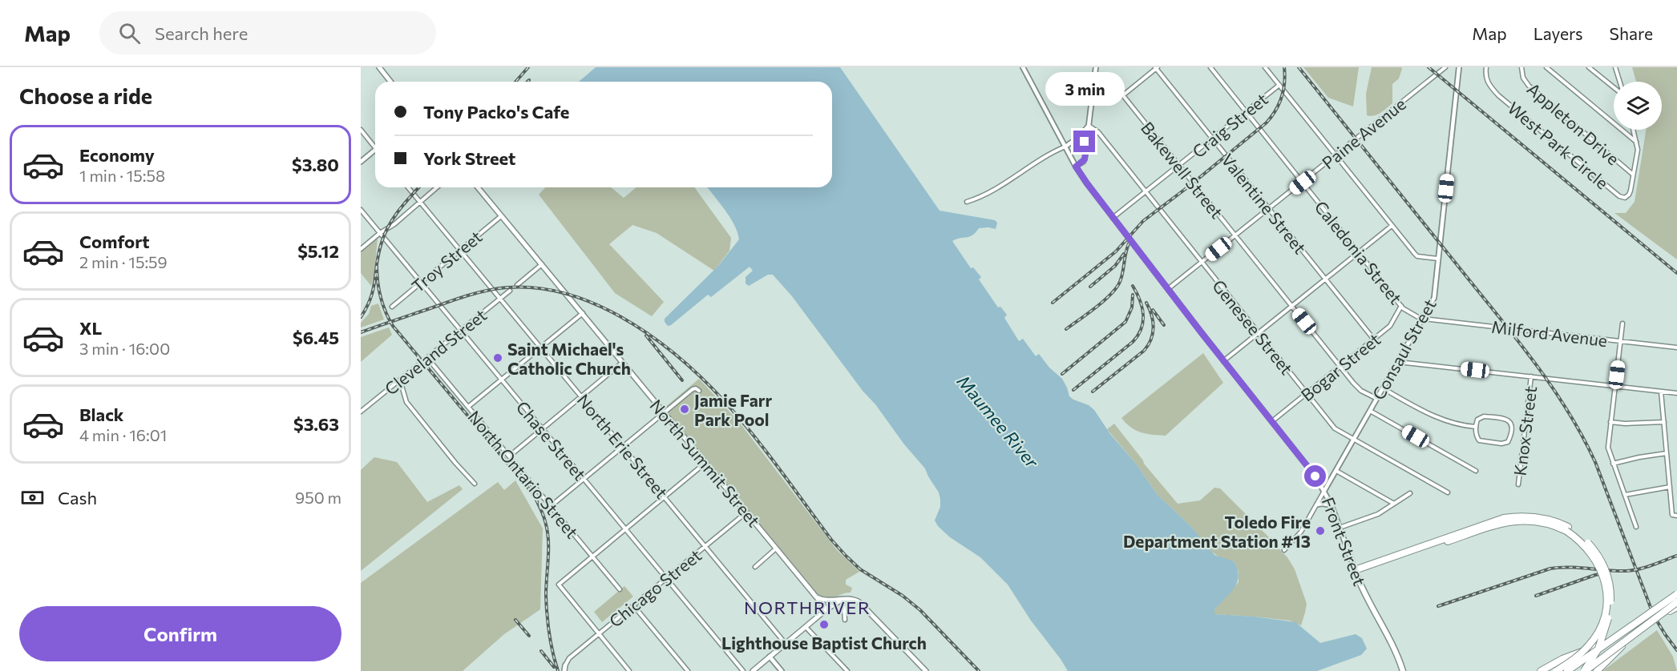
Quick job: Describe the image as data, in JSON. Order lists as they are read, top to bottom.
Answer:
{
  "streets": {
    "main road": ["North Summit Street", "Front Street"],
    "street": [
      "Appleton Drive",
      "Craig Street",
      "Paine Avenue",
      "West Park Circle",
      "Bakewell Street",
      "Valentine Street",
      "Caledonia Street",
      "Troy Street",
      "Genesee Street",
      "Milford Avenue",
      "Consaul Street",
      "Cleveland Street",
      "Bogar Street",
      "Knox Street",
      "Chase Street",
      "North Erie Street",
      "North Ontario Street",
      "Chicago Street"
    ]
  },
  "crossings": [
    ["Appleton Drive", "West Park Circle"],
    ["Craig Street", "Bakewell Street"],
    ["Craig Street", "Valentine Street"],
    ["Craig Street", "Caledonia Street"],
    ["Craig Street", "Genesee Street"],
    ["Craig Street", "Front Street"],
    ["Paine Avenue", "Bakewell Street"],
    ["Paine Avenue", "Valentine Street"],
    ["Paine Avenue", "Caledonia Street"],
    ["Paine Avenue", "Genesee Street"],
    ["Paine Avenue", "Front Street"],
    ["Bakewell Street", "Consaul Street"],
    ["Bakewell Street", "Bogar Street"],
    ["Valentine Street", "Bogar Street"],
    ["Caledonia Street", "Milford Avenue"],
    ["Caledonia Street", "Consaul Street"],
    ["Caledonia Street", "Bogar Street"],
    ["Troy Street", "Chase Street"],
    ["Troy Street", "North Erie Street"],
    ["Troy Street", "North Summit Street"],
    ["Genesee Street", "Consaul Street"],
    ["Genesee Street", "Bogar Street"],
    ["Milford Avenue", "Consaul Street"],
    ["Consaul Street", "Front Street"],
    ["Cleveland Street", "Chase Street"],
    ["Cleveland Street", "North Erie Street"],
    ["Cleveland Street", "North Ontario Street"],
    ["Bogar Street", "Front Street"],
    ["Chase Street", "Chicago Street"],
    ["North Erie Street", "Chicago Street"],
    ["North Summit Street", "Chicago Street"]
  ],
  "districts": ["NORTHRIVER"],
  "water": ["Maumee River"],
  "places": [
    "Saint Michael's Catholic Church",
    "Jamie Farr Park Pool",
    "Toledo Fire Department Station #13",
    "Lighthouse Baptist Church"
  ],
  "page": {
    "header": "Map",
    "search": "Search here",
    "nav": ["Map", "Layers", "Share"],
    "heading": "Choose a ride",
    "bubble": "3 min",
    "banner": ["Tony Packo's Cafe", "York Street"],
    "list": [
      {
        "name": "Economy",
        "note": "1 min · 15:58",
        "value": "$3.80"
      },
      {
        "name": "Comfort",
        "note": "2 min · 15:59",
        "value": "$5.12"
      },
      {
        "name": "XL",
        "note": "3 min · 16:00",
        "value": "$6.45"
      },
      {
        "name": "Black",
        "note": "4 min · 16:01",
        "value": "$3.63"
      }
    ],
    "pay": ["Cash", "950 m"],
    "buttons": "Confirm"
  }
}
